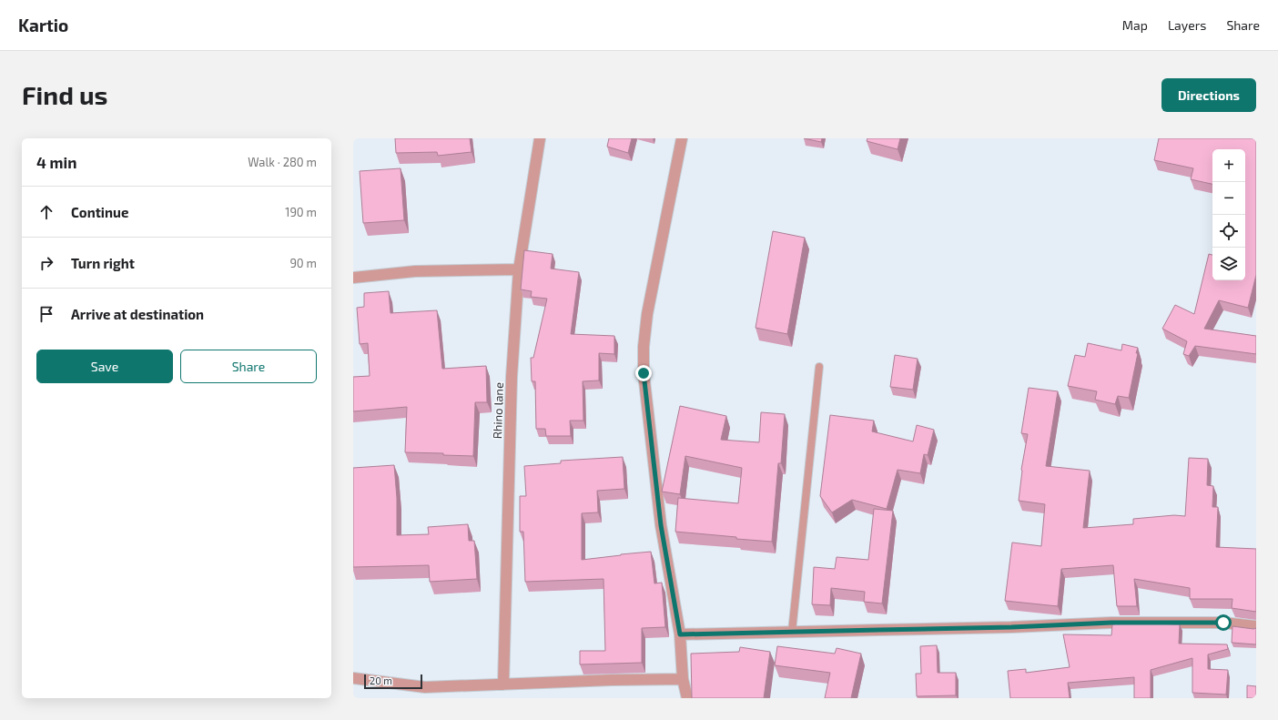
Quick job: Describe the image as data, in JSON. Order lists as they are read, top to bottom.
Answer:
{
  "streets": {
    "street": ["Rhino lane"]
  },
  "scale_bar": "20 m",
  "page": {
    "header": "Kartio",
    "nav": ["Map", "Layers", "Share"],
    "buttons": [
      "Directions",
      ["Save", "Share"]
    ],
    "title": "Find us",
    "heading": ["4 min", "Walk · 280 m"],
    "map_buttons": ["+", "−"],
    "list": [
      ["Continue", "190 m"],
      ["Turn right", "90 m"],
      "Arrive at destination"
    ],
    "scale": "20 m"
  }
}
